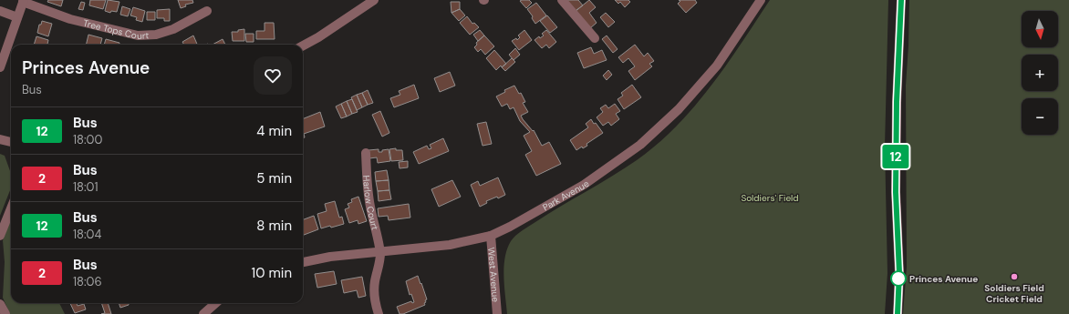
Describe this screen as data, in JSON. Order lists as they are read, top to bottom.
{
  "streets": {
    "street": [
      "Tree Tops Court",
      "Park Avenue",
      "Harlow Court",
      "West Avenue"
    ]
  },
  "crossings": [
    ["Park Avenue", "Harlow Court"],
    ["Park Avenue", "West Avenue"]
  ],
  "parks": ["Soldiers' Field"],
  "places": ["Soldiers Field Cricket Field", "Princes Avenue"],
  "lines": ["bus line 12"],
  "north": "bottom",
  "page": {
    "on_map": "12",
    "map_buttons": ["+", "−"],
    "heading": ["Princes Avenue", "Bus"],
    "list": [
      {
        "mark": "12",
        "name": "Bus",
        "note": "18:00",
        "value": "4 min"
      },
      {
        "mark": "2",
        "name": "Bus",
        "note": "18:01",
        "value": "5 min"
      },
      {
        "mark": "12",
        "name": "Bus",
        "note": "18:04",
        "value": "8 min"
      },
      {
        "mark": "2",
        "name": "Bus",
        "note": "18:06",
        "value": "10 min"
      }
    ]
  }
}
